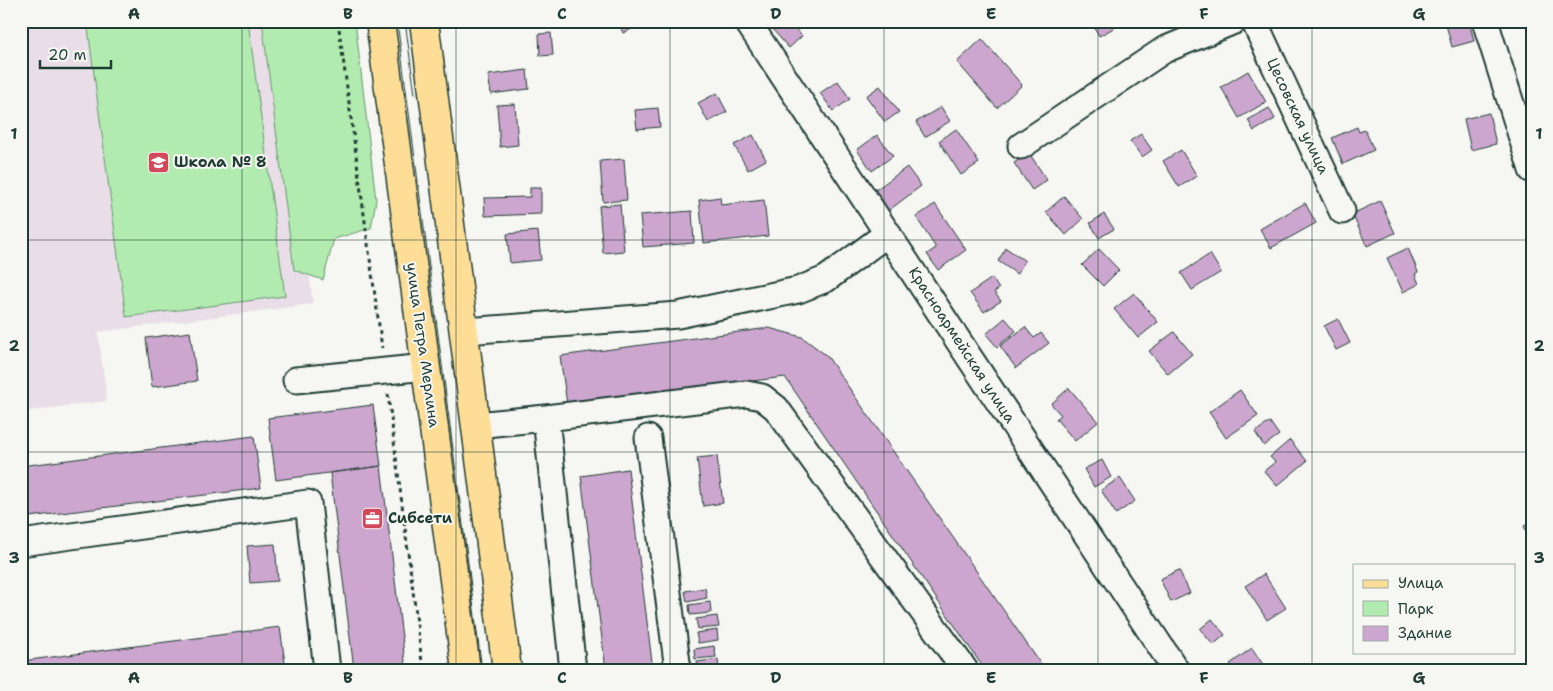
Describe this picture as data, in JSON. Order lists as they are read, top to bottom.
{
  "streets": {
    "main road": ["улица Петра Мерлина"],
    "street": ["Цесовская улица", "Красноармейская улица"]
  },
  "places": {
    "school or university": ["Школа № 8"],
    "office": ["Сибсети"]
  },
  "legend": ["Улица", "Парк", "Здание"],
  "scale_bar": "20 m",
  "grid": {
    "columns": [
      "A",
      "B",
      "C",
      "D",
      "E",
      "F",
      "G"
    ],
    "rows": ["1", "2", "3"]
  }
}
